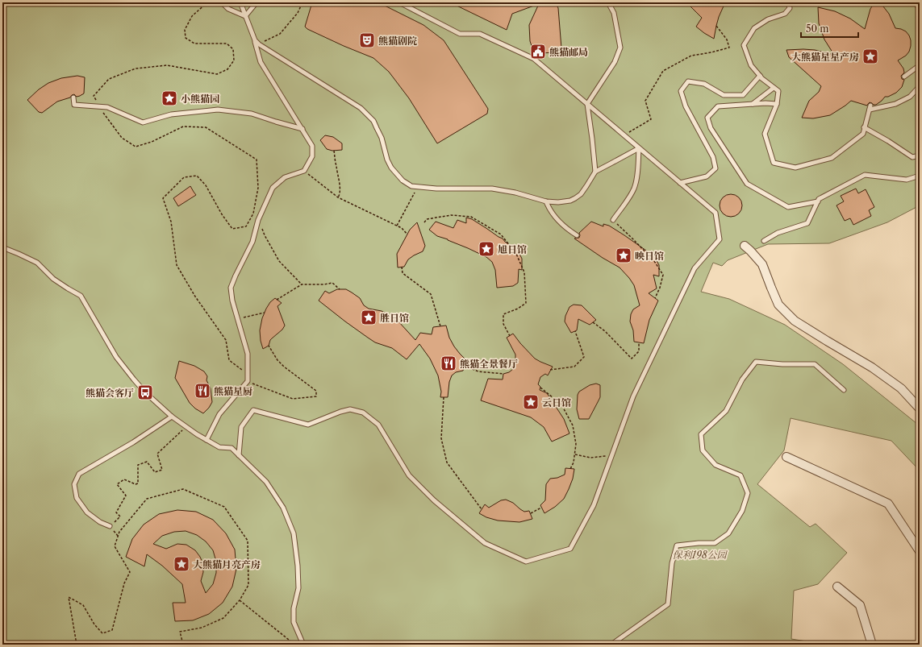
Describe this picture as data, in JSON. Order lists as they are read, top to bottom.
{
  "parks": ["保利198公园"],
  "places": {
    "theatre": ["熊猫剧院"],
    "public building": ["熊猫邮局"],
    "place": [
      "大熊猫星星产房",
      "小熊猫园",
      "旭日馆",
      "映日馆",
      "胜日馆",
      "云日馆",
      "大熊猫月亮产房"
    ],
    "restaurant": ["熊猫全景餐厅", "熊猫星厨"],
    "bus stop": ["熊猫会客厅"]
  },
  "scale_bar": "50 m"
}
